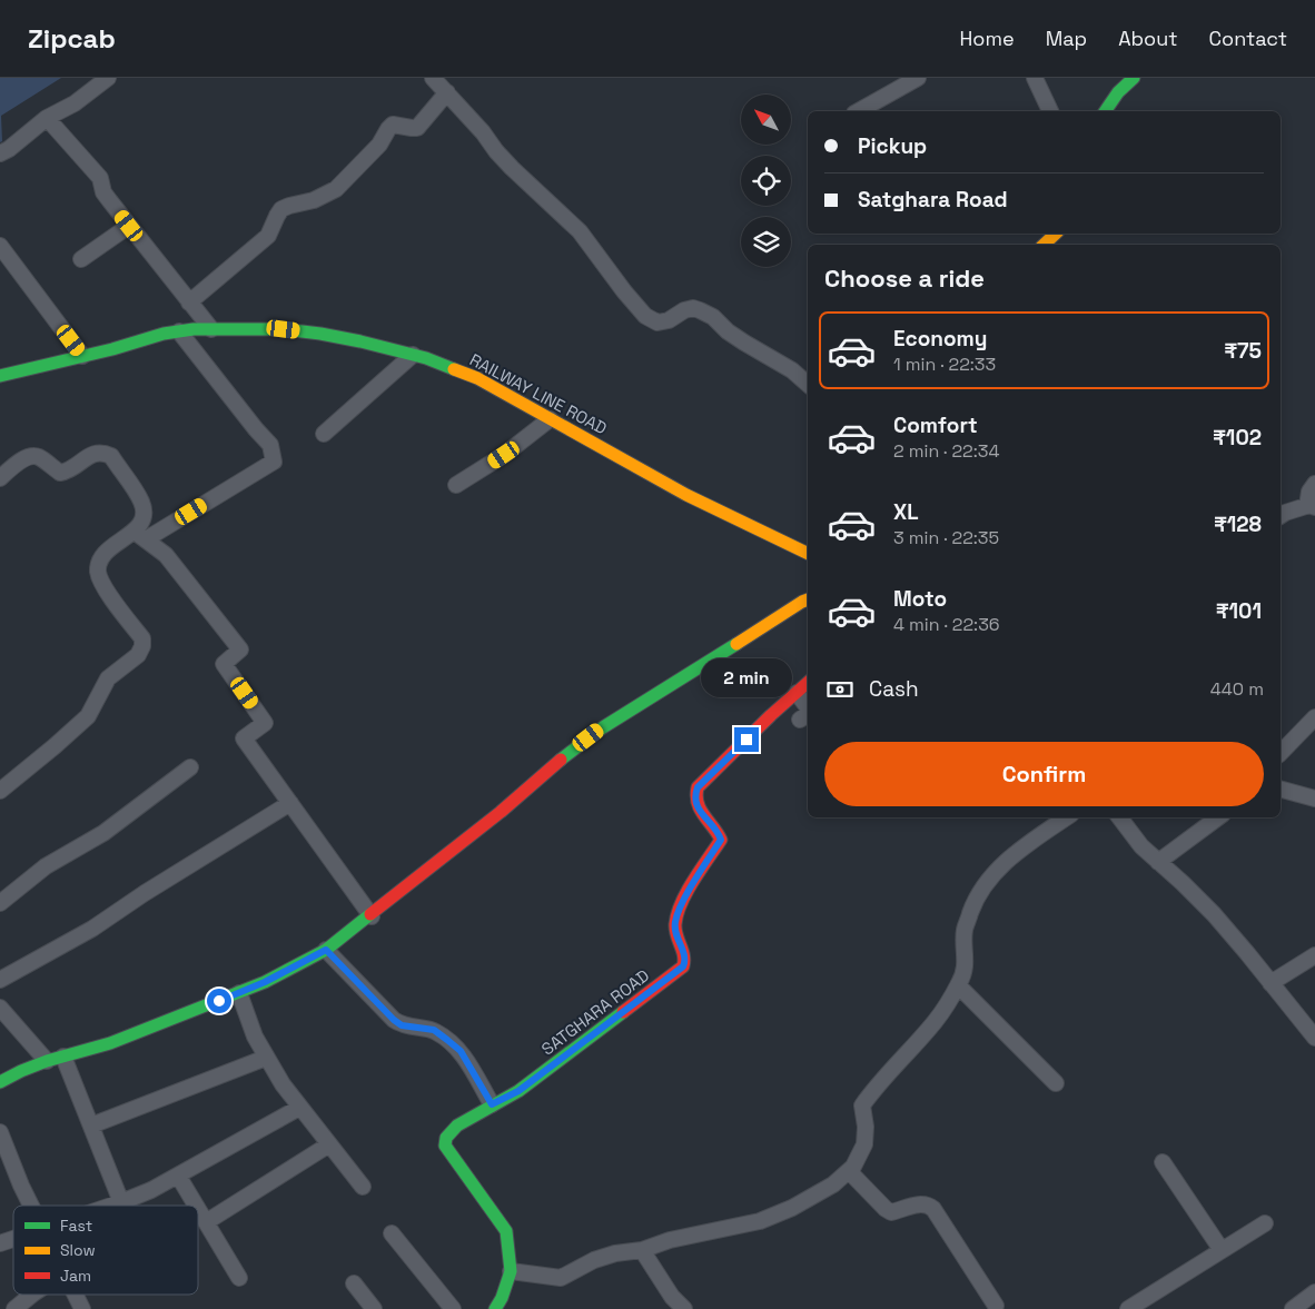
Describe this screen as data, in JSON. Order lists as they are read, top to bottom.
{
  "streets": {
    "street": ["RAILWAY LINE ROAD", "SATGHARA ROAD"]
  },
  "legend": ["Fast", "Slow", "Jam"],
  "north": "top left",
  "page": {
    "header": "Zipcab",
    "nav": [
      "Home",
      "Map",
      "About",
      "Contact"
    ],
    "banner": ["Pickup", "Satghara Road"],
    "heading": "Choose a ride",
    "list": [
      {
        "name": "Economy",
        "note": "1 min · 22:33",
        "value": "₹75"
      },
      {
        "name": "Comfort",
        "note": "2 min · 22:34",
        "value": "₹102"
      },
      {
        "name": "XL",
        "note": "3 min · 22:35",
        "value": "₹128"
      },
      {
        "name": "Moto",
        "note": "4 min · 22:36",
        "value": "₹101"
      }
    ],
    "bubble": "2 min",
    "pay": ["Cash", "440 m"],
    "buttons": "Confirm"
  }
}
